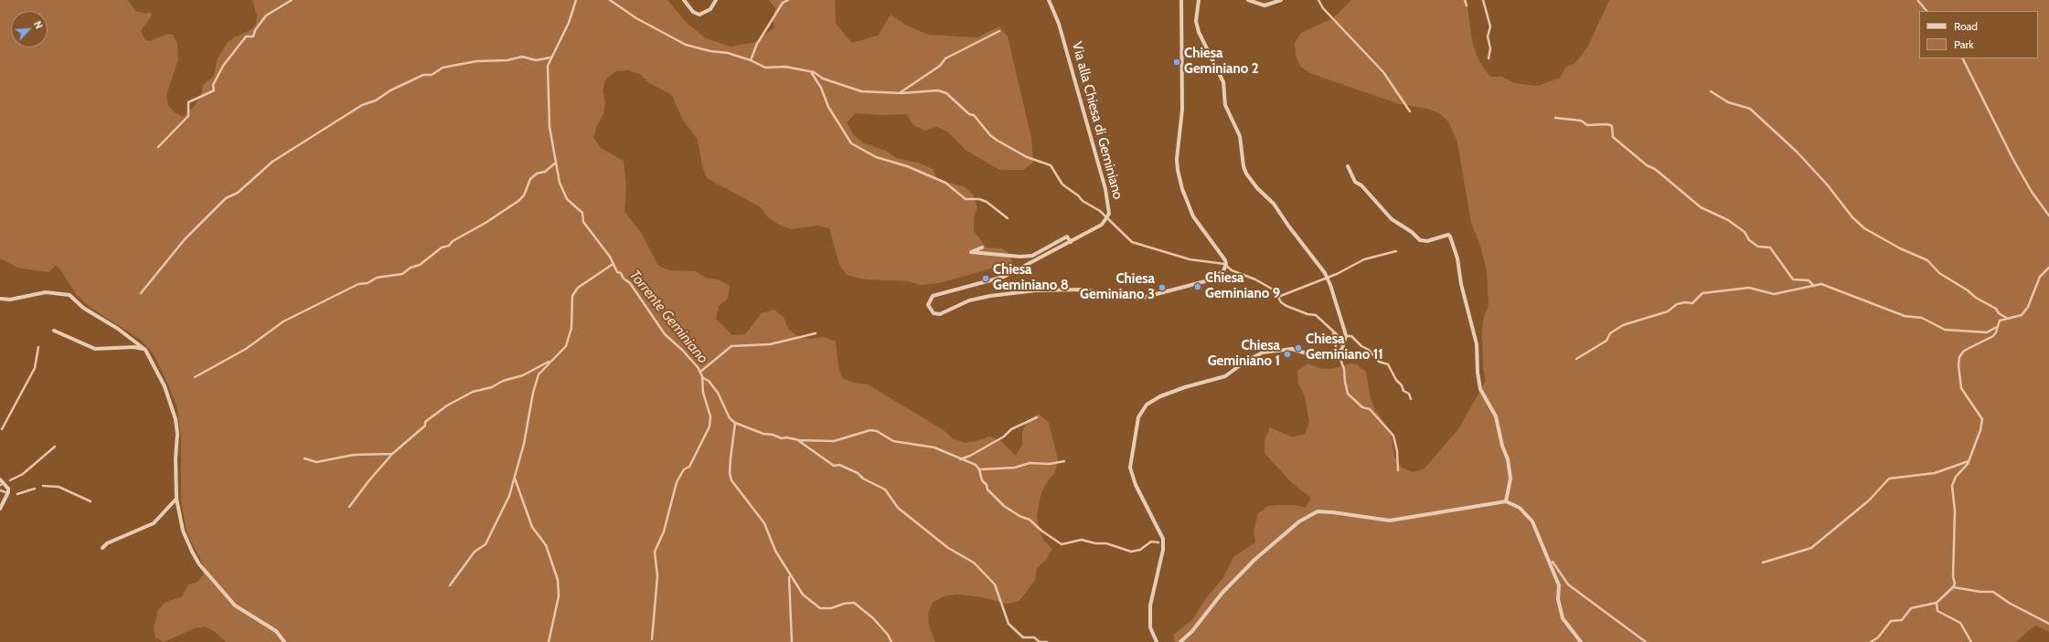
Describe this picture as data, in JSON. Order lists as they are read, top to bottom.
{
  "streets": {
    "street": ["Via alla Chiesa di Geminiano"]
  },
  "water": ["Torrente Geminiano"],
  "places": [
    "Chiesa Geminiano 2",
    "Chiesa Geminiano 8",
    "Chiesa Geminiano 9",
    "Chiesa Geminiano 3",
    "Chiesa Geminiano 11",
    "Chiesa Geminiano 1"
  ],
  "legend": ["Road", "Park"],
  "north": "top right"
}
